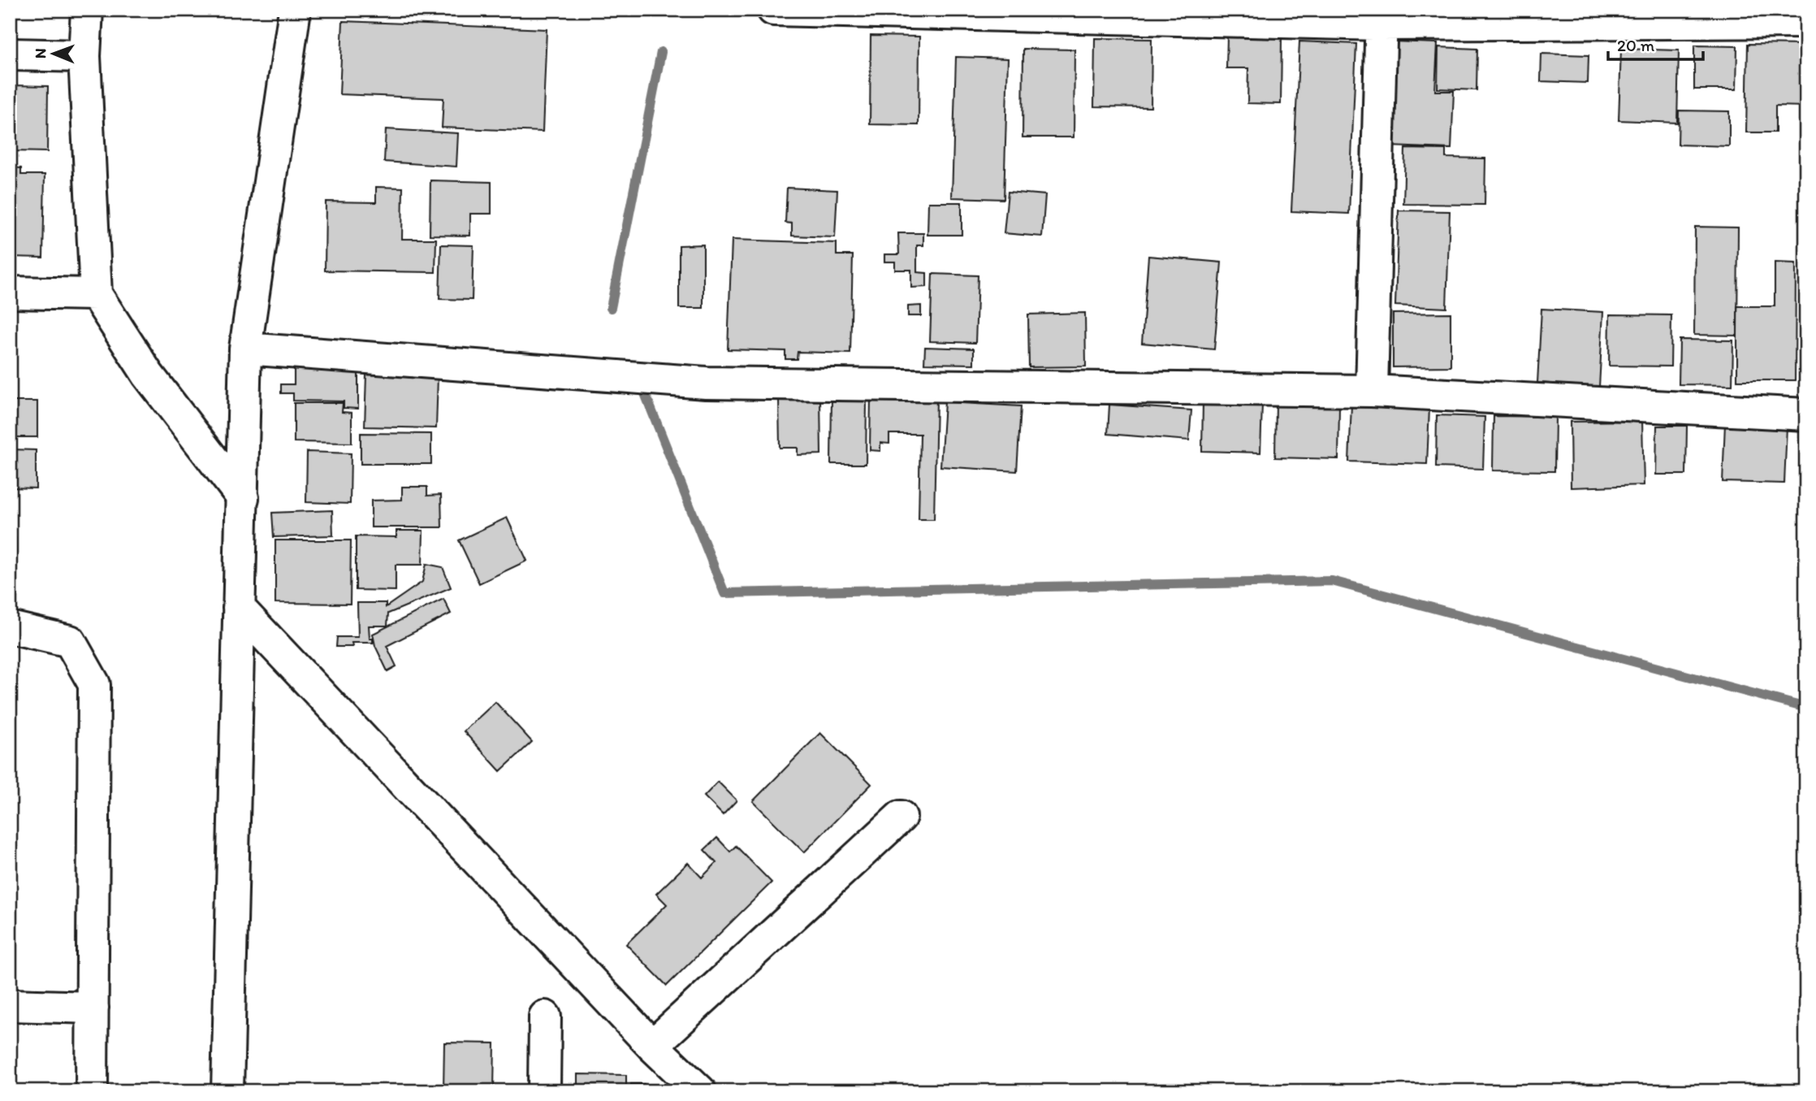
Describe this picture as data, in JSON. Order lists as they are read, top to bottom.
{
  "scale_bar": "20 m",
  "north": "left"
}
